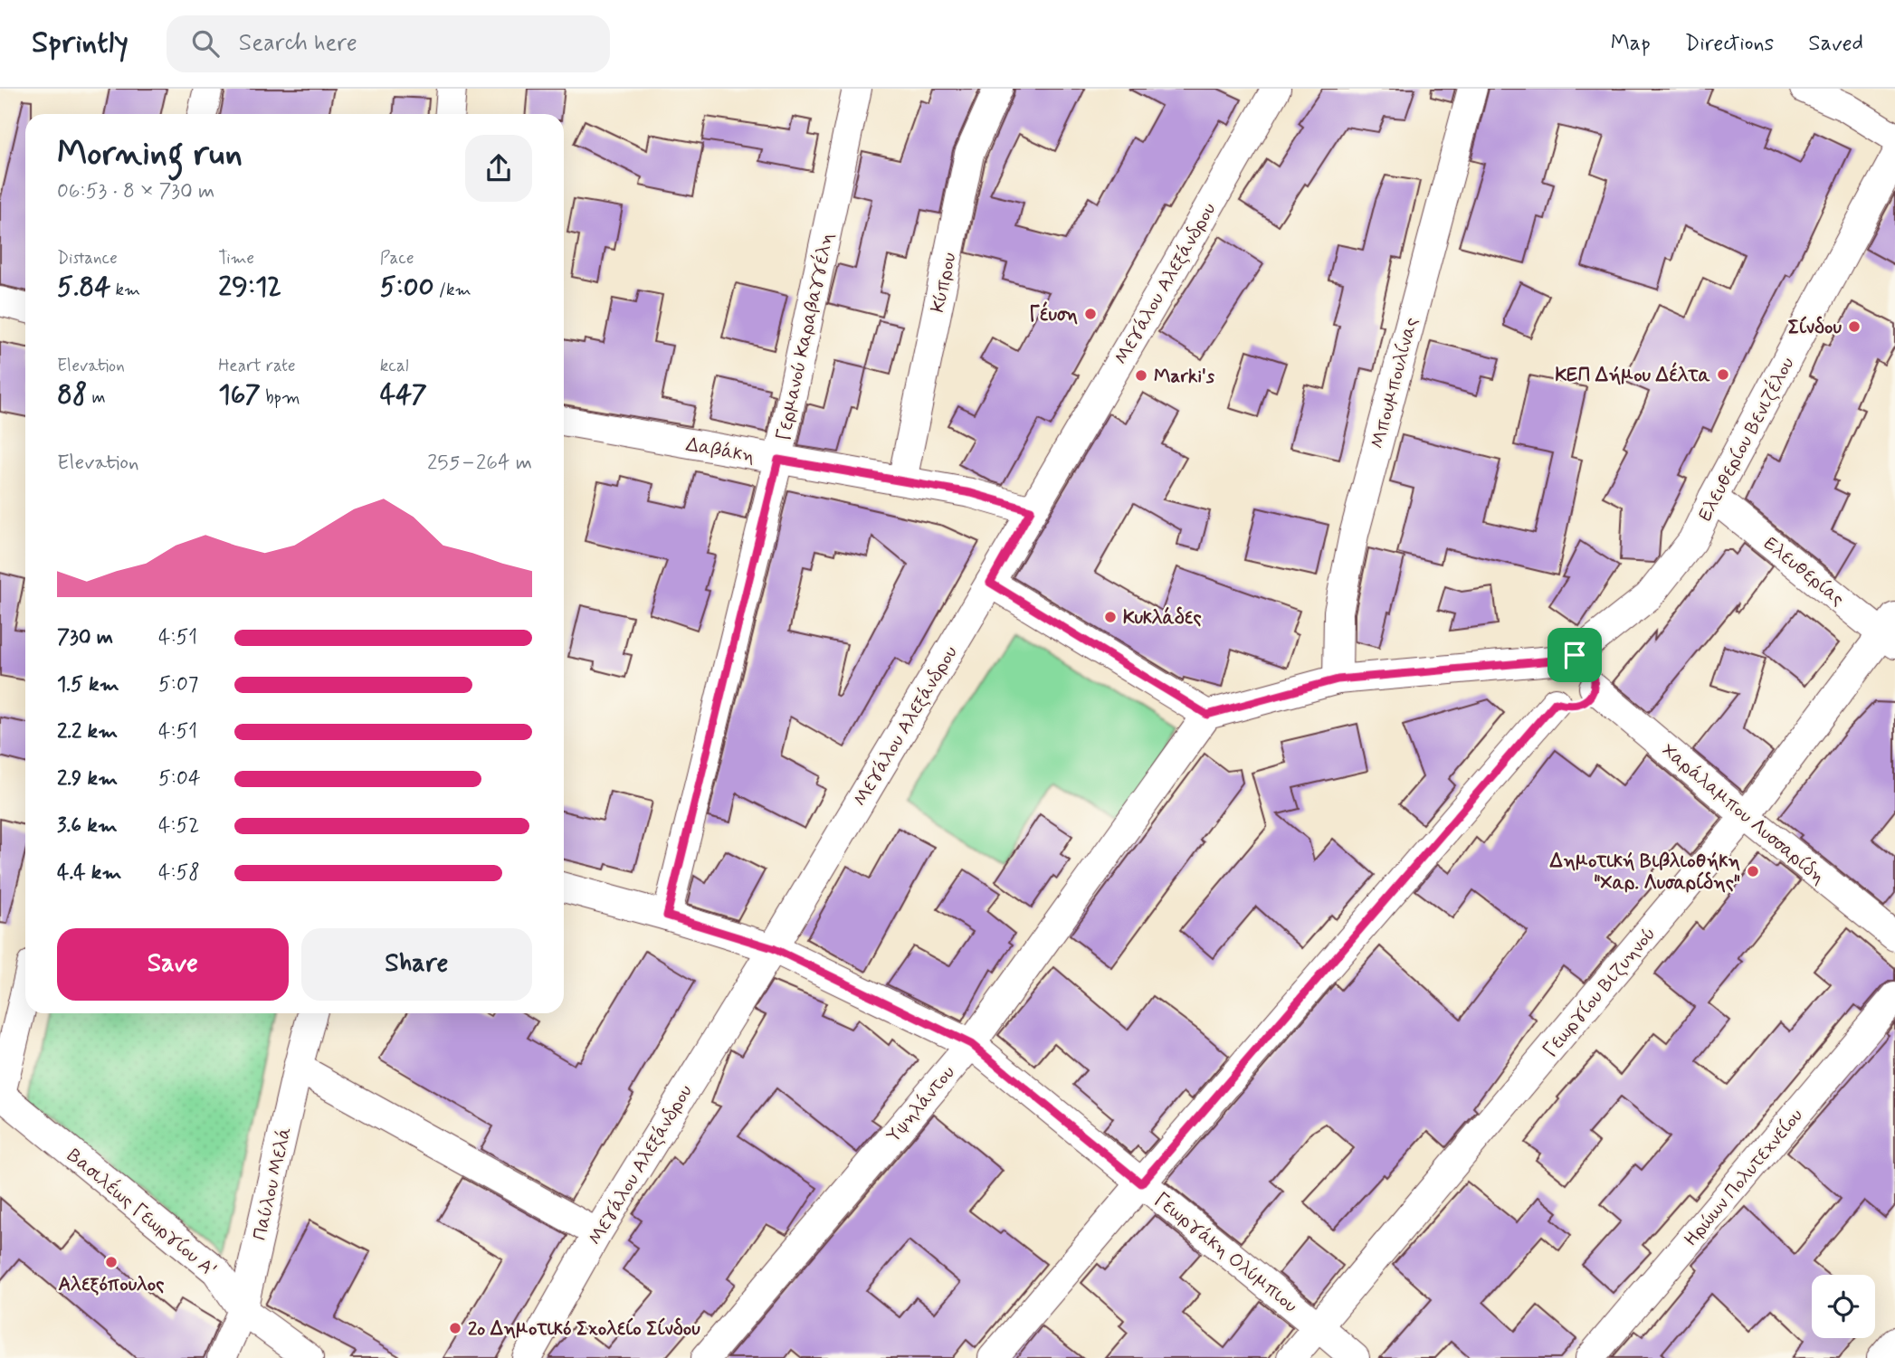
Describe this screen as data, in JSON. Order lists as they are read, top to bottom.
{
  "streets": {
    "street": [
      "Κύπρου",
      "Μεγάλου Αλεξάνδρου",
      "Γερμανού Καραβαγγέλη",
      "Μπουμπουλίνας",
      "Ελευθερίου Βενιζέλου",
      "Δαβάκη",
      "Ελευθερίας",
      "Χαράλαμπου Λυσσαρίδη",
      "Γεωργίου Βιζυηνού",
      "Υψηλάντου",
      "Ηρώων Πολυτεχνείου",
      "Παύλου Μελά",
      "Βασιλέως Γεωργίου Α'",
      "Γεωργάκη Ολύμπιου"
    ]
  },
  "crossings": [
    ["Κύπρου", "Δαβάκη"],
    ["Μεγάλου Αλεξάνδρου", "Δαβάκη"],
    ["Μεγάλου Αλεξάνδρου", "Γεωργάκη Ολύμπιου"],
    ["Γερμανού Καραβαγγέλη", "Δαβάκη"],
    ["Γερμανού Καραβαγγέλη", "Γεωργάκη Ολύμπιου"],
    ["Ελευθερίου Βενιζέλου", "Ελευθερίας"],
    ["Ελευθερίου Βενιζέλου", "Χαράλαμπου Λυσσαρίδη"],
    ["Ελευθερίας", "Γεωργίου Βιζυηνού"],
    ["Χαράλαμπου Λυσσαρίδη", "Γεωργίου Βιζυηνού"],
    ["Γεωργίου Βιζυηνού", "Γεωργάκη Ολύμπιου"],
    ["Υψηλάντου", "Γεωργάκη Ολύμπιου"],
    ["Παύλου Μελά", "Βασιλέως Γεωργίου Α'"]
  ],
  "places": [
    "Γέυση",
    "Σίνδου",
    "ΚΕΠ Δήμου Δέλτα",
    "Marki's",
    "Κυκλάδες",
    "Δημοτική Βιβλιοθήκη \"Χαρ. Λυσαρίδης\"",
    "Αλεξόπουλος",
    "2o Δημοτικό Σχολείο Σίνδου"
  ],
  "page": {
    "header": "Sprintly",
    "search": "Search here",
    "nav": ["Map", "Directions", "Saved"],
    "heading": ["Morning run", "06:53 · 8 × 730 m"],
    "stats": [
      ["Distance", "5.84 km"],
      ["Time", "29:12"],
      ["Pace", "5:00 /km"],
      ["Elevation", "88 m"],
      ["Heart rate", "167 bpm"],
      ["kcal", "447"]
    ],
    "chart": ["Elevation", "255–264 m"],
    "list": [
      {
        "name": "730 m",
        "note": "4:51"
      },
      {
        "name": "1.5 km",
        "note": "5:07"
      },
      {
        "name": "2.2 km",
        "note": "4:51"
      },
      {
        "name": "2.9 km",
        "note": "5:04"
      },
      {
        "name": "3.6 km",
        "note": "4:52"
      },
      {
        "name": "4.4 km",
        "note": "4:58"
      }
    ],
    "buttons": ["Save", "Share"]
  }
}
